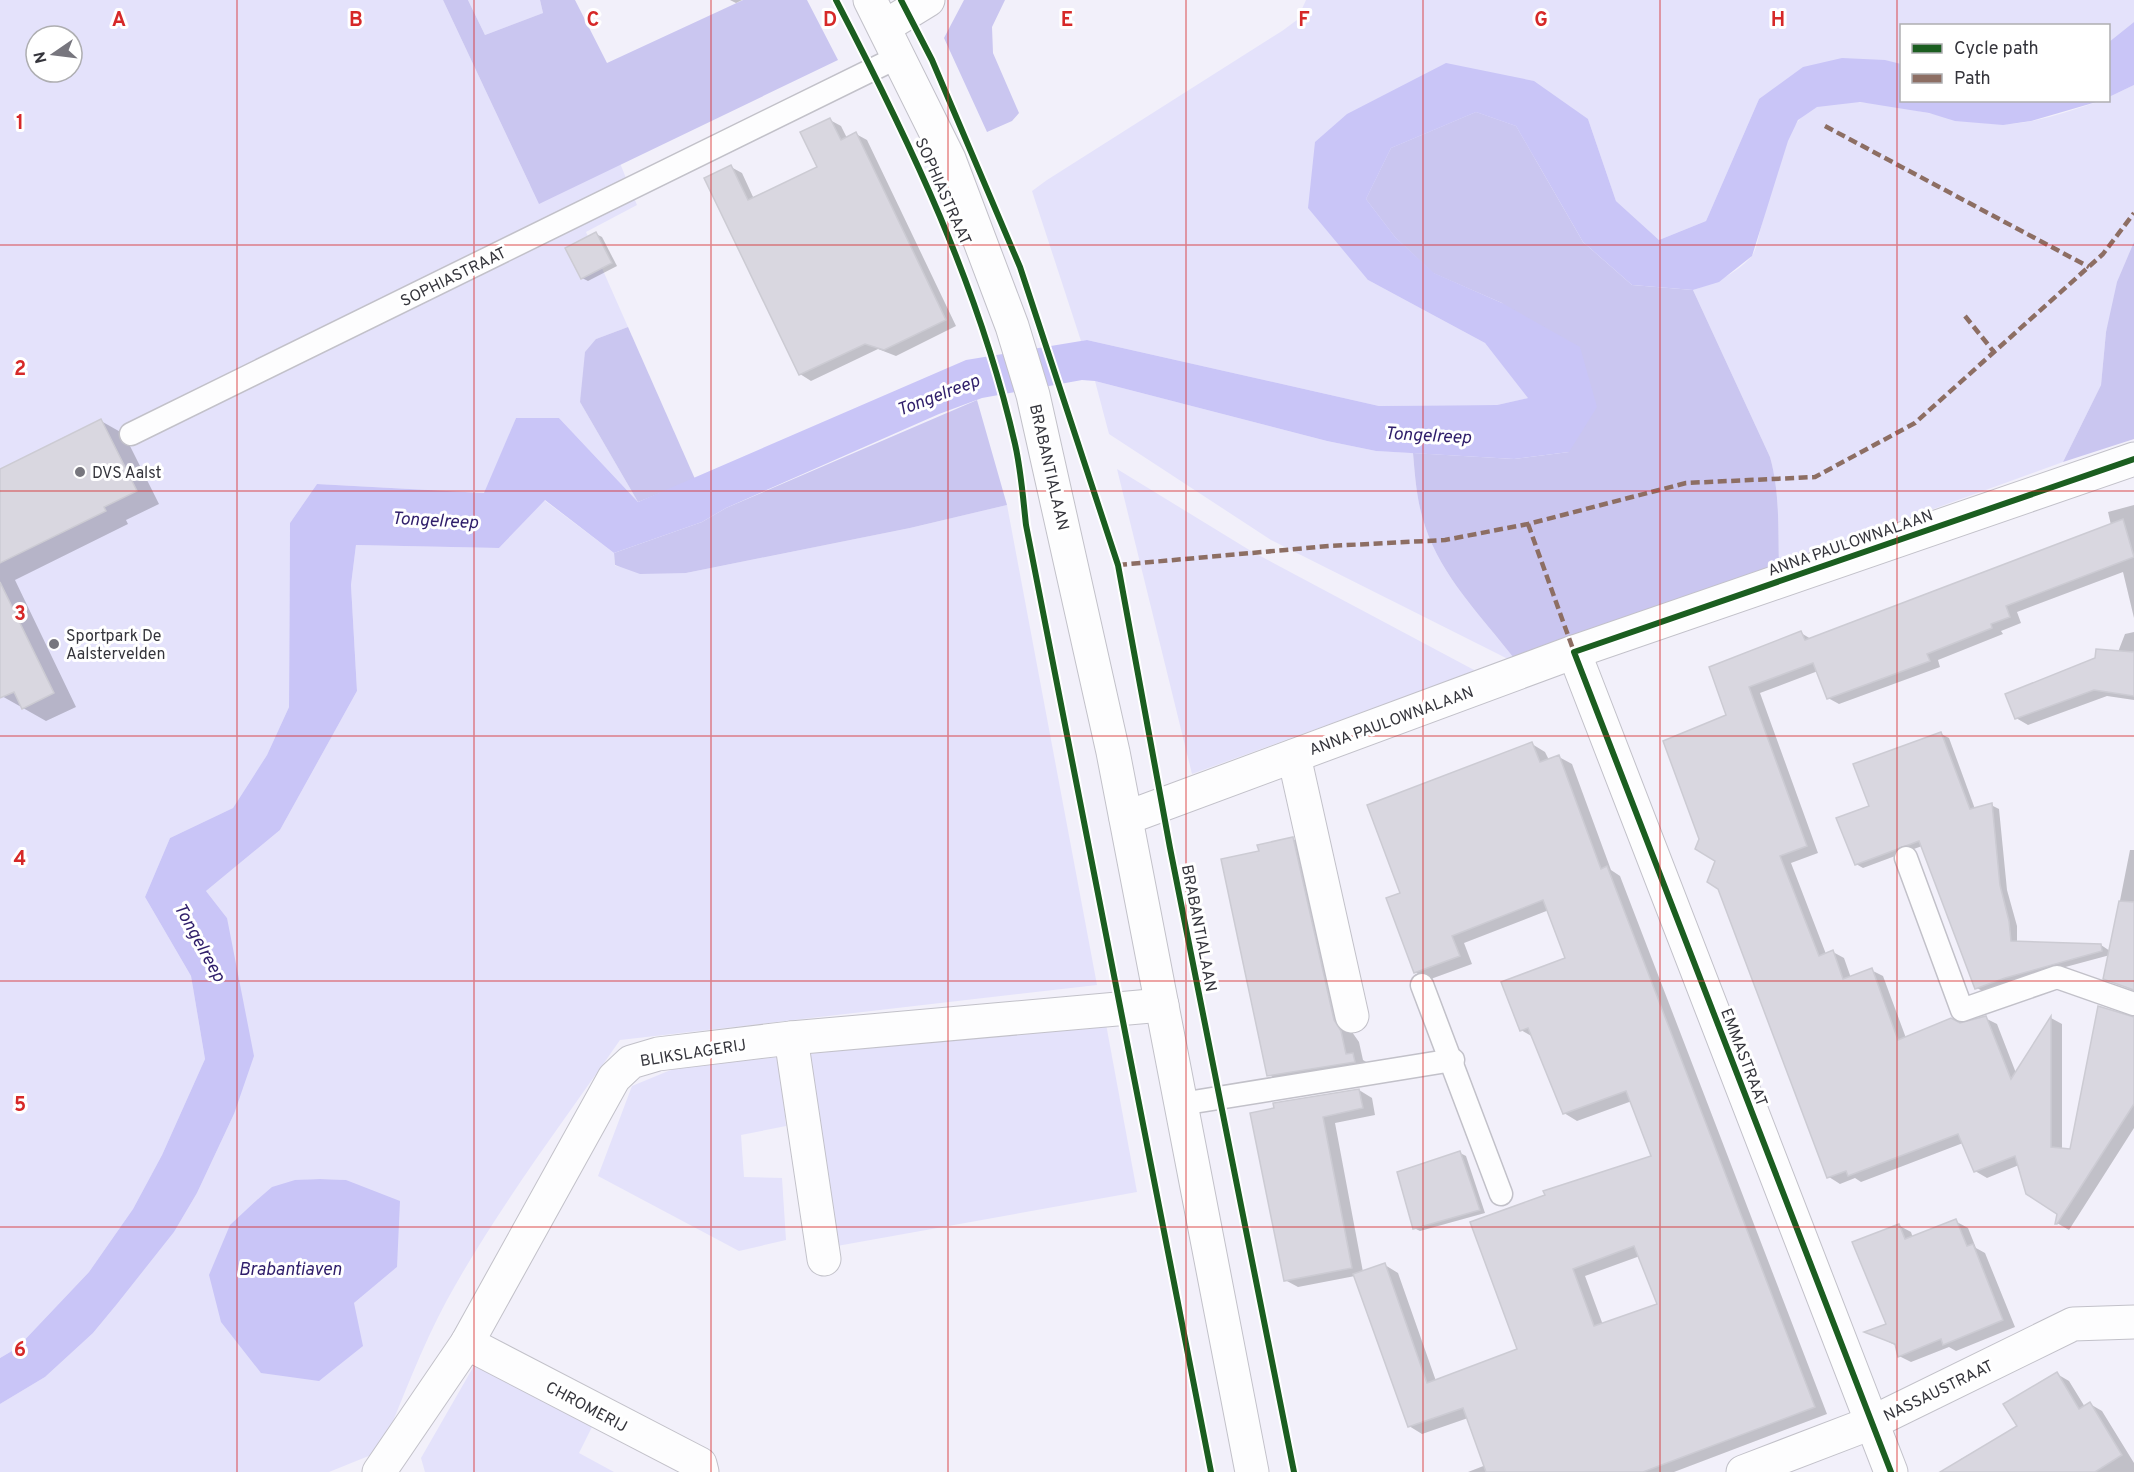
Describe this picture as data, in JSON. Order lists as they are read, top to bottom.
{
  "streets": {
    "street": [
      "SOPHIASTRAAT",
      "BRABANTIALAAN",
      "ANNA PAULOWNALAAN",
      "BLIKSLAGERIJ",
      "EMMASTRAAT",
      "NASSAUSTRAAT",
      "CHROMERIJ"
    ]
  },
  "crossings": [
    ["SOPHIASTRAAT", "BRABANTIALAAN"],
    ["BRABANTIALAAN", "ANNA PAULOWNALAAN"],
    ["BRABANTIALAAN", "BLIKSLAGERIJ"],
    ["ANNA PAULOWNALAAN", "EMMASTRAAT"],
    ["BLIKSLAGERIJ", "CHROMERIJ"],
    ["EMMASTRAAT", "NASSAUSTRAAT"]
  ],
  "water": ["Tongelreep", "Brabantiaven"],
  "places": ["DVS Aalst", "Sportpark De Aalstervelden"],
  "legend": ["Cycle path", "Path"],
  "north": "left",
  "grid": {
    "columns": [
      "A",
      "B",
      "C",
      "D",
      "E",
      "F",
      "G",
      "H"
    ],
    "rows": [
      "1",
      "2",
      "3",
      "4",
      "5",
      "6"
    ]
  }
}
